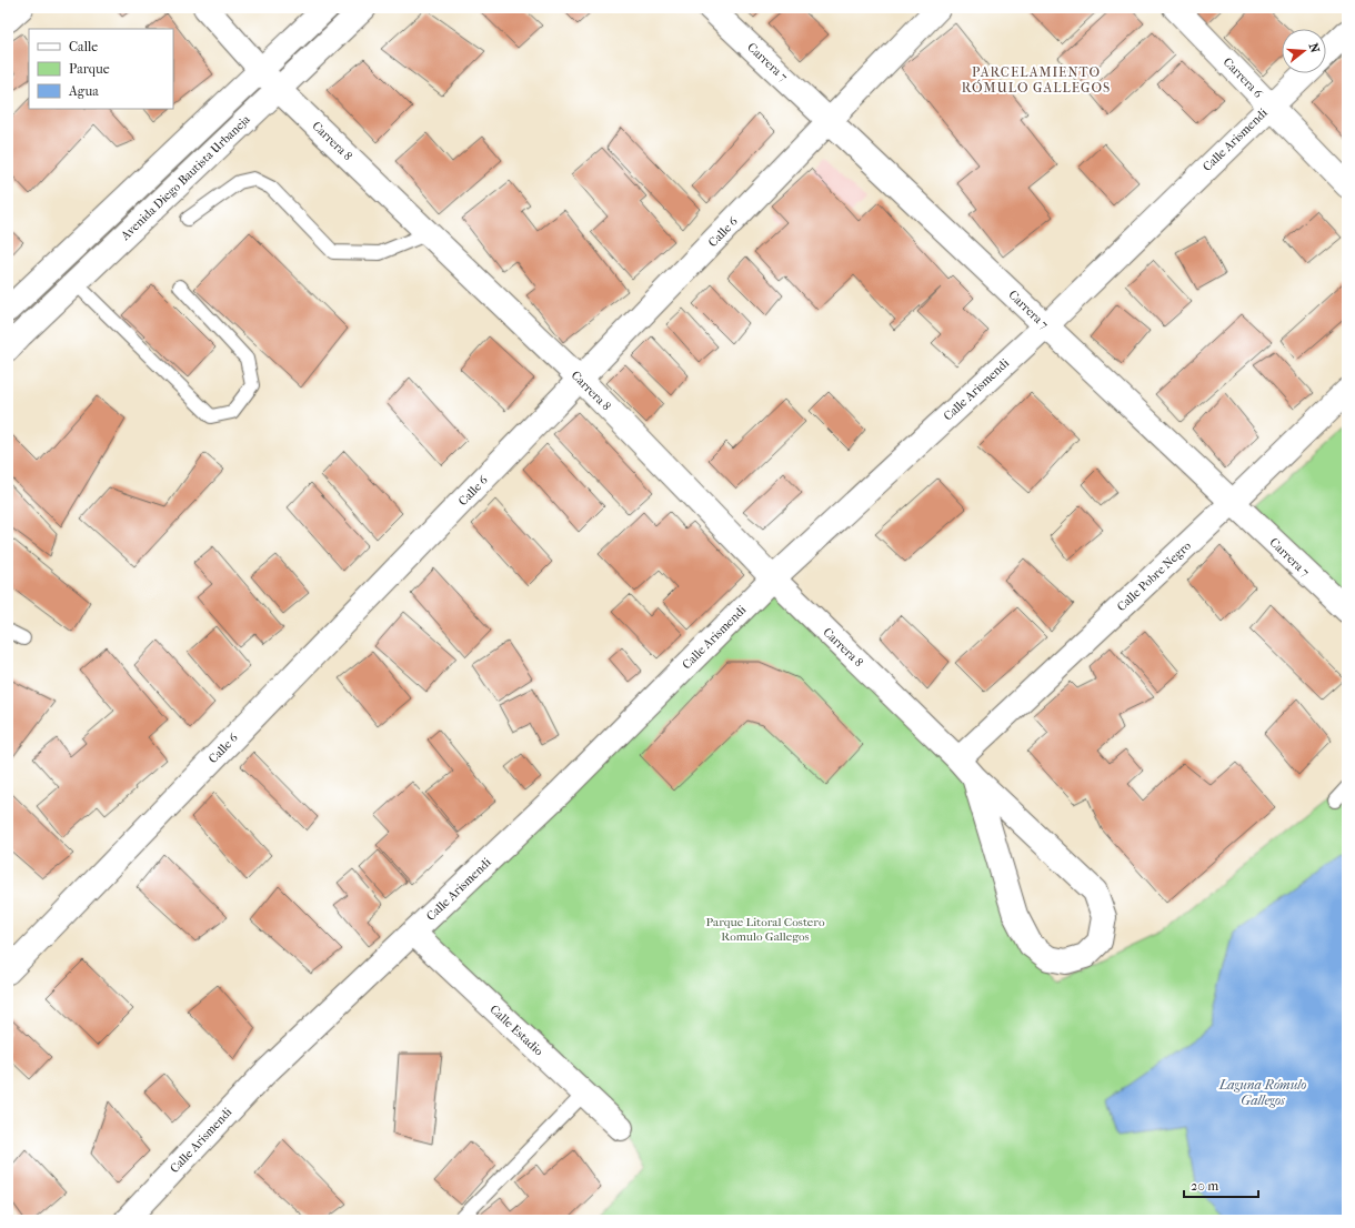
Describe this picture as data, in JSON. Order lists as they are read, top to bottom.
{
  "streets": {
    "street": [
      "Carrera 7",
      "Carrera 6",
      "Calle Arismendi",
      "Carrera 8",
      "Avenida Diego Bautista Urbaneja",
      "Calle 6",
      "Calle Pobre Negro",
      "Calle Estadio"
    ]
  },
  "crossings": [
    ["Carrera 7", "Calle Arismendi"],
    ["Carrera 7", "Calle 6"],
    ["Carrera 7", "Calle Pobre Negro"],
    ["Carrera 6", "Calle Arismendi"],
    ["Calle Arismendi", "Carrera 8"],
    ["Calle Arismendi", "Calle Estadio"],
    ["Carrera 8", "Avenida Diego Bautista Urbaneja"],
    ["Carrera 8", "Calle 6"],
    ["Carrera 8", "Calle Pobre Negro"]
  ],
  "districts": ["PARCELAMIENTO RÓMULO GALLEGOS"],
  "water": ["Laguna Rómulo Gallegos"],
  "parks": ["Parque Litoral Costero Romulo Gallegos"],
  "legend": ["Calle", "Parque", "Agua"],
  "scale_bar": "20 m",
  "north": "right"
}
